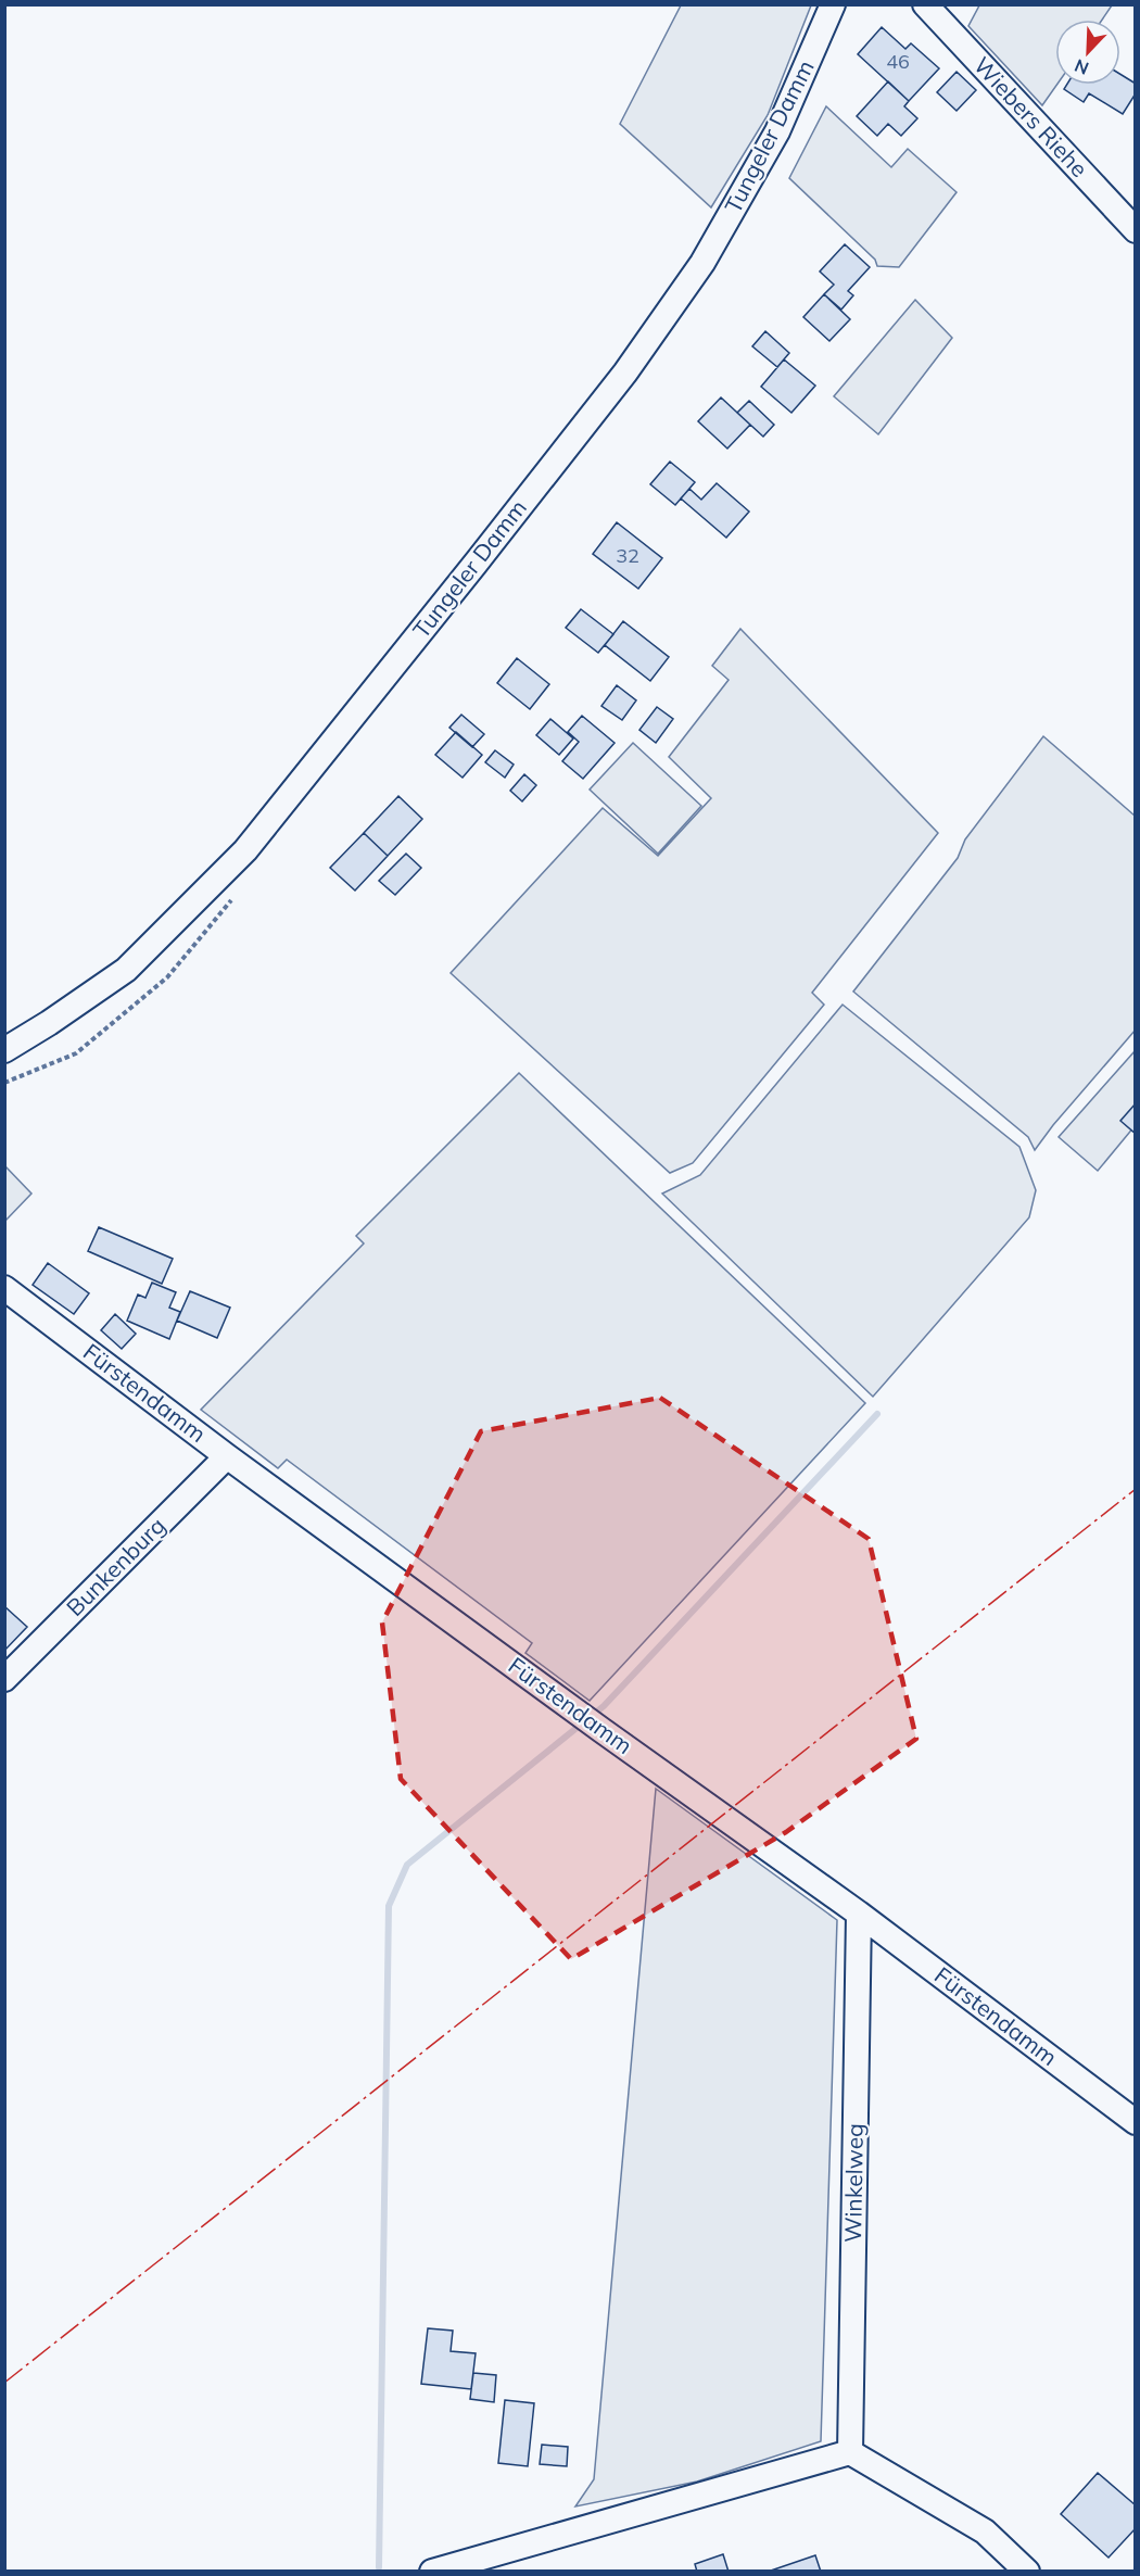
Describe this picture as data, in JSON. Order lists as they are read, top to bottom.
{
  "streets": {
    "street": [
      "Wiebers Riehe",
      "Tungeler Damm",
      "Fürstendamm",
      "Bunkenburg",
      "Winkelweg"
    ]
  },
  "crossings": [
    ["Fürstendamm", "Bunkenburg"],
    ["Fürstendamm", "Winkelweg"]
  ],
  "house_numbers": ["46", "32"],
  "north": "bottom left"
}
